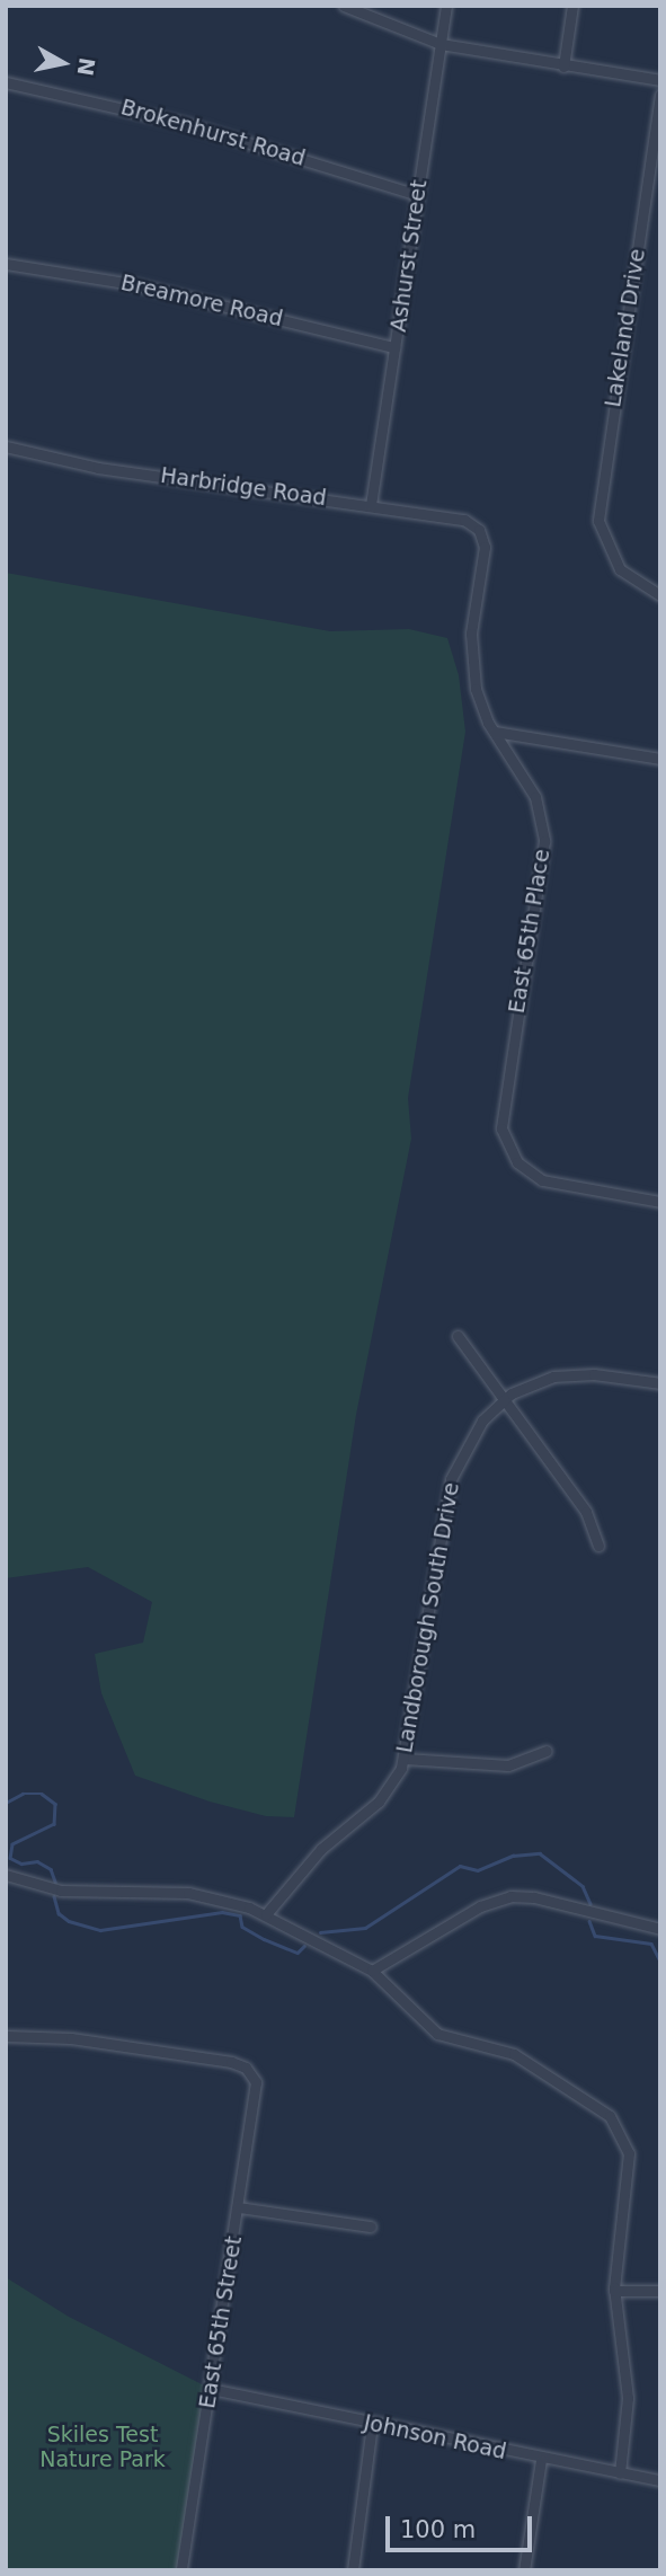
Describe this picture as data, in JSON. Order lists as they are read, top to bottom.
{
  "streets": {
    "street": [
      "Brokenhurst Road",
      "Ashurst Street",
      "Breamore Road",
      "Lakeland Drive",
      "Harbridge Road",
      "East 65th Place",
      "Landborough South Drive",
      "East 65th Street",
      "Johnson Road"
    ]
  },
  "crossings": [
    ["Brokenhurst Road", "Ashurst Street"],
    ["Ashurst Street", "Breamore Road"],
    ["Ashurst Street", "Harbridge Road"],
    ["Harbridge Road", "East 65th Place"],
    ["East 65th Street", "Johnson Road"]
  ],
  "parks": ["Skiles Test Nature Park"],
  "scale_bar": "100 m",
  "north": "right"
}
